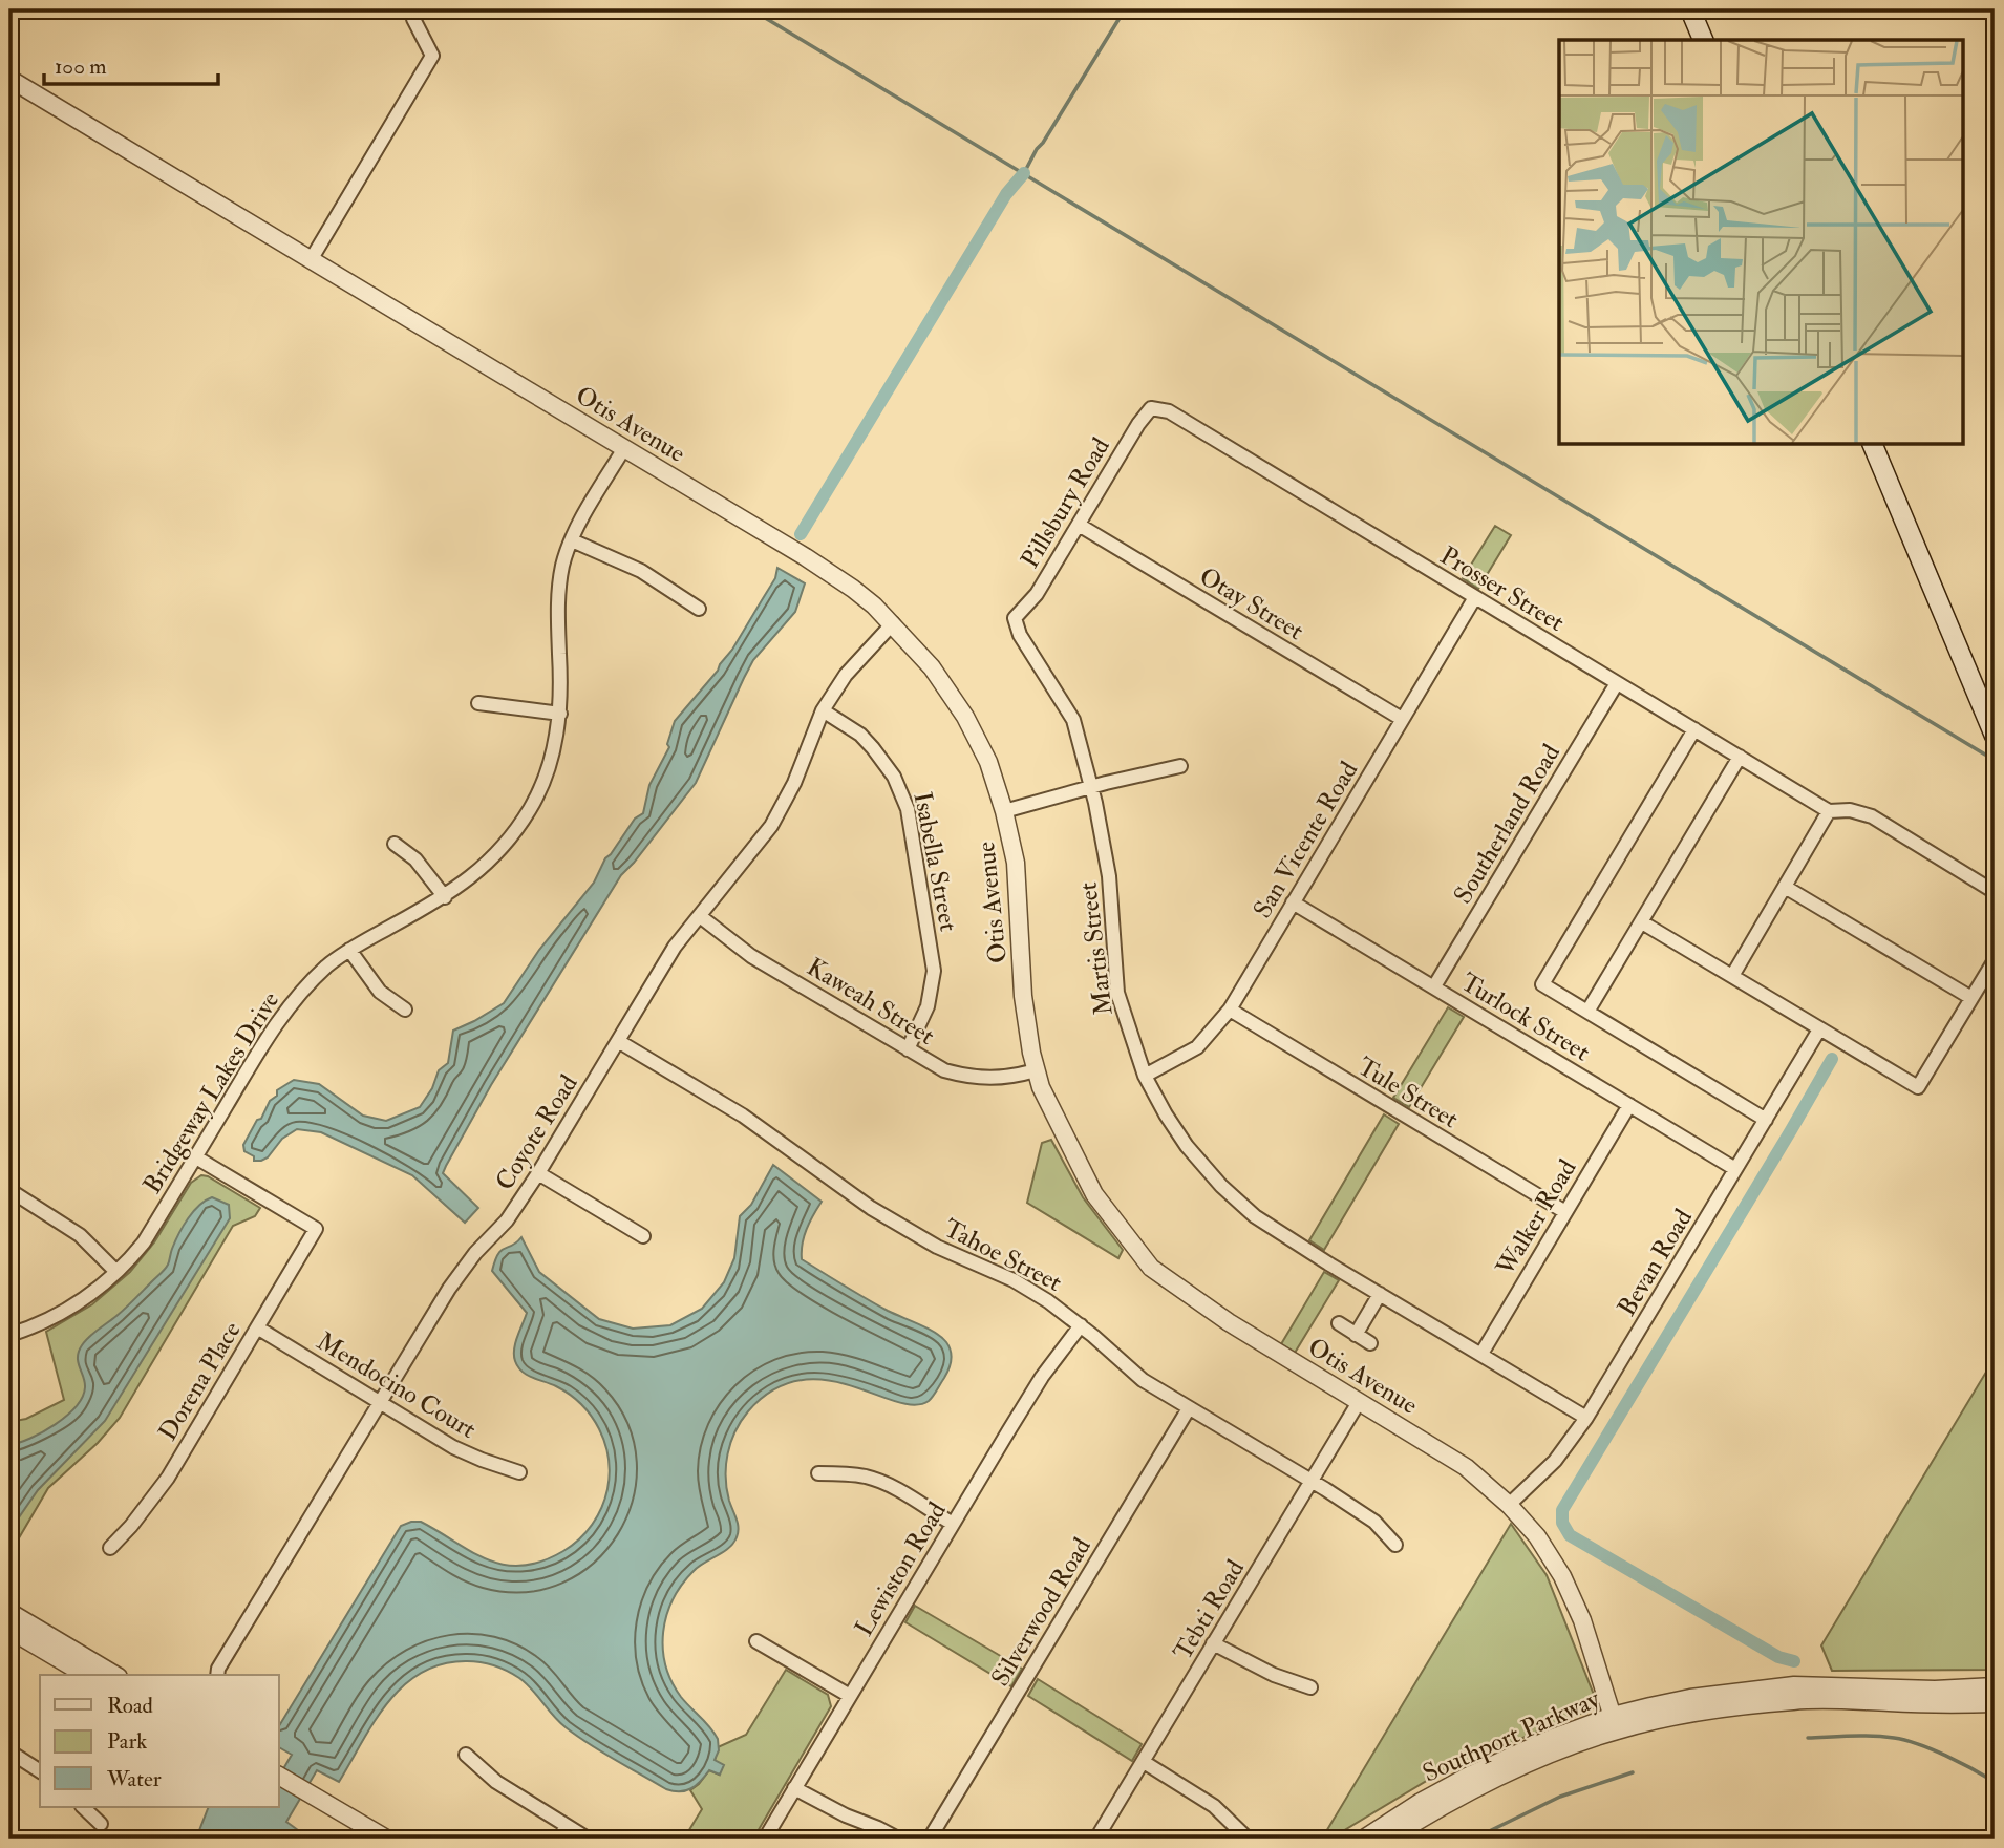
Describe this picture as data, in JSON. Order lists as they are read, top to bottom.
{
  "streets": {
    "street": [
      "Otis Avenue",
      "Pillsbury Road",
      "Prosser Street",
      "Otay Street",
      "Southerland Road",
      "San Vicente Road",
      "Isabella Street",
      "Martis Street",
      "Kaweah Street",
      "Turlock Street",
      "Bridgeway Lakes Drive",
      "Tule Street",
      "Coyote Road",
      "Walker Road",
      "Tahoe Street",
      "Bevan Road",
      "Dorena Place",
      "Mendocino Court",
      "Lewiston Road",
      "Tebti Road",
      "Silverwood Road",
      "Southport Parkway"
    ]
  },
  "crossings": [
    ["Otis Avenue", "Kaweah Street"],
    ["Otis Avenue", "Bridgeway Lakes Drive"],
    ["Otis Avenue", "Coyote Road"],
    ["Otis Avenue", "Bevan Road"],
    ["Otis Avenue", "Tebti Road"],
    ["Otis Avenue", "Southport Parkway"],
    ["Pillsbury Road", "Prosser Street"],
    ["Pillsbury Road", "Otay Street"],
    ["Pillsbury Road", "Martis Street"],
    ["Prosser Street", "Southerland Road"],
    ["Prosser Street", "San Vicente Road"],
    ["Otay Street", "San Vicente Road"],
    ["Southerland Road", "Turlock Street"],
    ["San Vicente Road", "Martis Street"],
    ["San Vicente Road", "Turlock Street"],
    ["San Vicente Road", "Tule Street"],
    ["Isabella Street", "Kaweah Street"],
    ["Isabella Street", "Coyote Road"],
    ["Martis Street", "Walker Road"],
    ["Martis Street", "Bevan Road"],
    ["Kaweah Street", "Coyote Road"],
    ["Turlock Street", "Walker Road"],
    ["Turlock Street", "Bevan Road"],
    ["Bridgeway Lakes Drive", "Dorena Place"],
    ["Tule Street", "Walker Road"],
    ["Coyote Road", "Tahoe Street"],
    ["Coyote Road", "Mendocino Court"],
    ["Tahoe Street", "Lewiston Road"],
    ["Tahoe Street", "Tebti Road"],
    ["Tahoe Street", "Silverwood Road"],
    ["Dorena Place", "Mendocino Court"]
  ],
  "legend": ["Road", "Park", "Water"],
  "scale_bar": "100 m"
}
